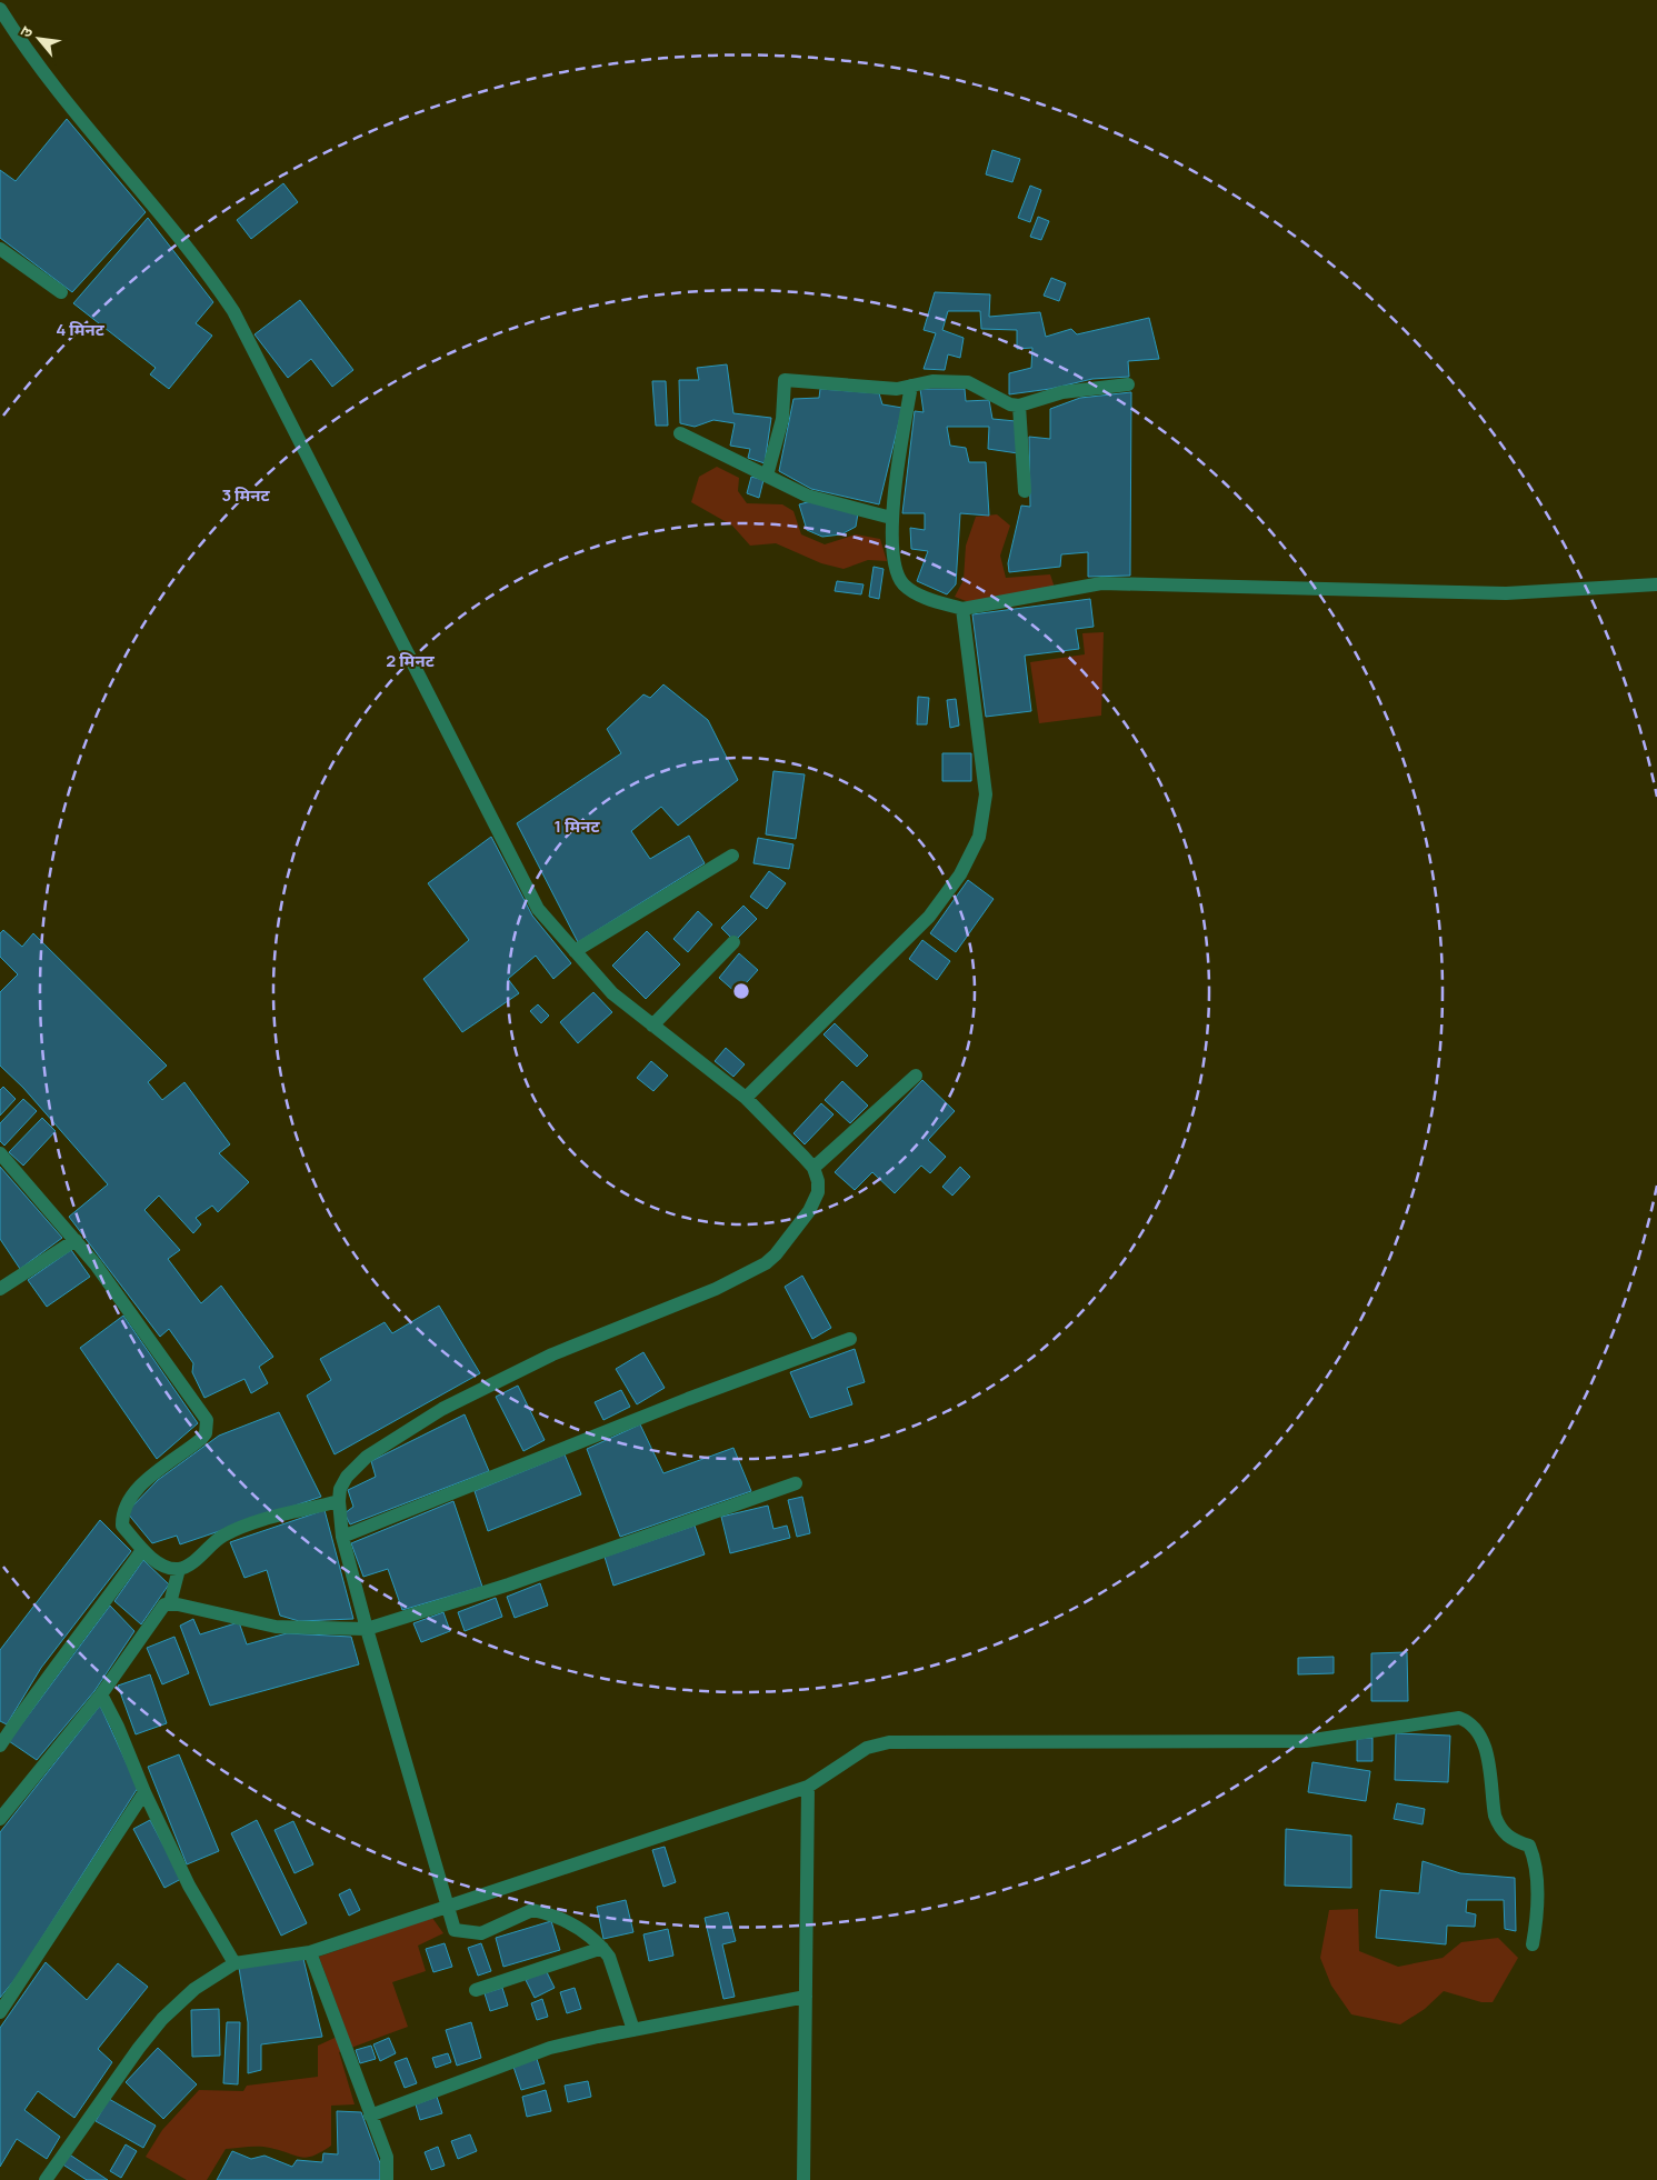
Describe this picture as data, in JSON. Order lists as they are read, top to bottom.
{
  "north": "top left",
  "rings": [
    "4 मिनट",
    "3 मिनट",
    "2 मिनट",
    "1 मिनट"
  ]
}
